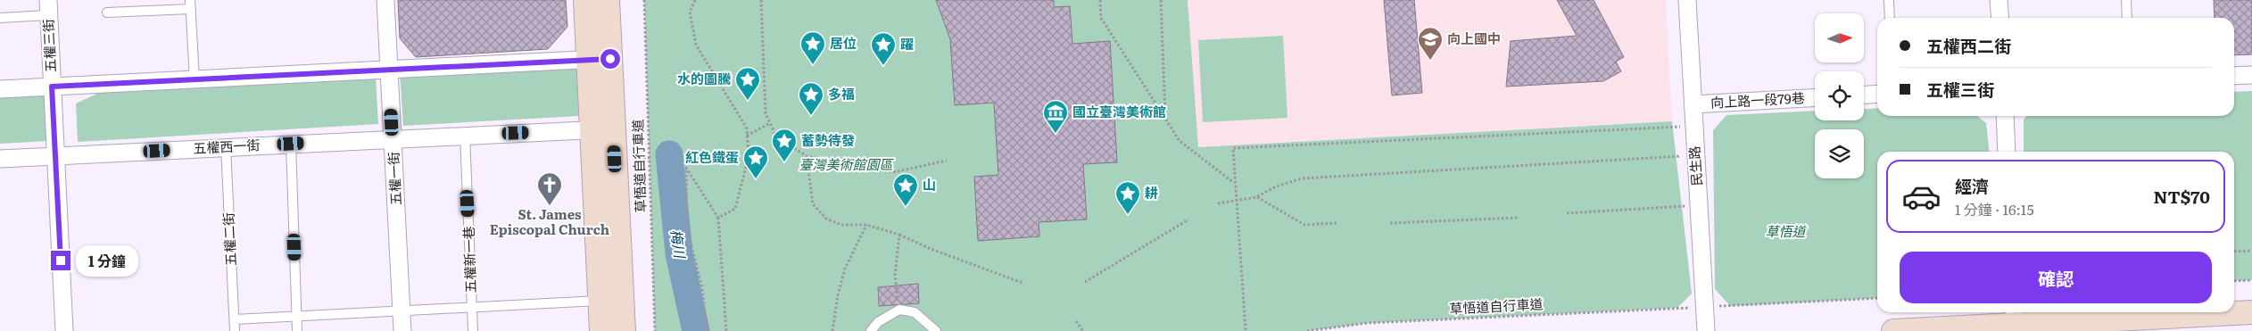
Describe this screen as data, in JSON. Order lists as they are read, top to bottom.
{
  "streets": {
    "street": [
      "五權三街",
      "向上路一段79巷",
      "五權西一街",
      "民生路",
      "五權一街"
    ],
    "lane": ["五權二街", "五權新一巷"],
    "path": ["草悟道自行車道"]
  },
  "crossings": [
    ["五權三街", "五權西一街"],
    ["向上路一段79巷", "民生路"],
    ["五權西一街", "五權一街"],
    ["五權西一街", "五權二街"],
    ["五權西一街", "五權新一巷"]
  ],
  "water": ["梅川"],
  "parks": ["臺灣美術館園區", "草悟道"],
  "places": {
    "school or university": ["向上國中"],
    "place": [
      "居位",
      "躍",
      "水的圖騰",
      "多福",
      "蓄勢待發",
      "紅色鐵蛋",
      "山",
      "耕"
    ],
    "museum": ["國立臺灣美術館"],
    "church": ["St. James Episcopal Church"]
  },
  "north": "right",
  "page": {
    "banner": ["五權西二街", "五權三街"],
    "list": [
      {
        "name": "經濟",
        "note": "1 分鐘 · 16:15",
        "value": "NT$70"
      }
    ],
    "buttons": "確認",
    "bubble": "1 分鐘"
  }
}
